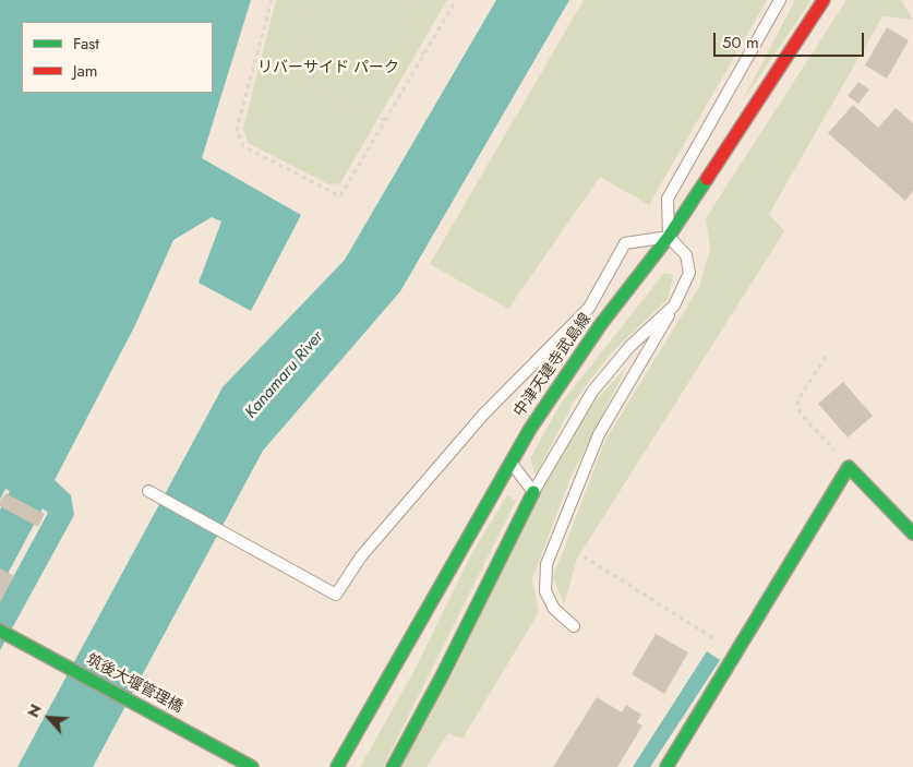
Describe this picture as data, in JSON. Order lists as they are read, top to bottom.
{
  "streets": {
    "street": ["中津天建寺武島線", "筑後大堰管理橋"]
  },
  "water": ["Kanamaru River"],
  "parks": ["リバーサイド パーク"],
  "legend": ["Fast", "Jam"],
  "scale_bar": "50 m",
  "north": "top left"
}
